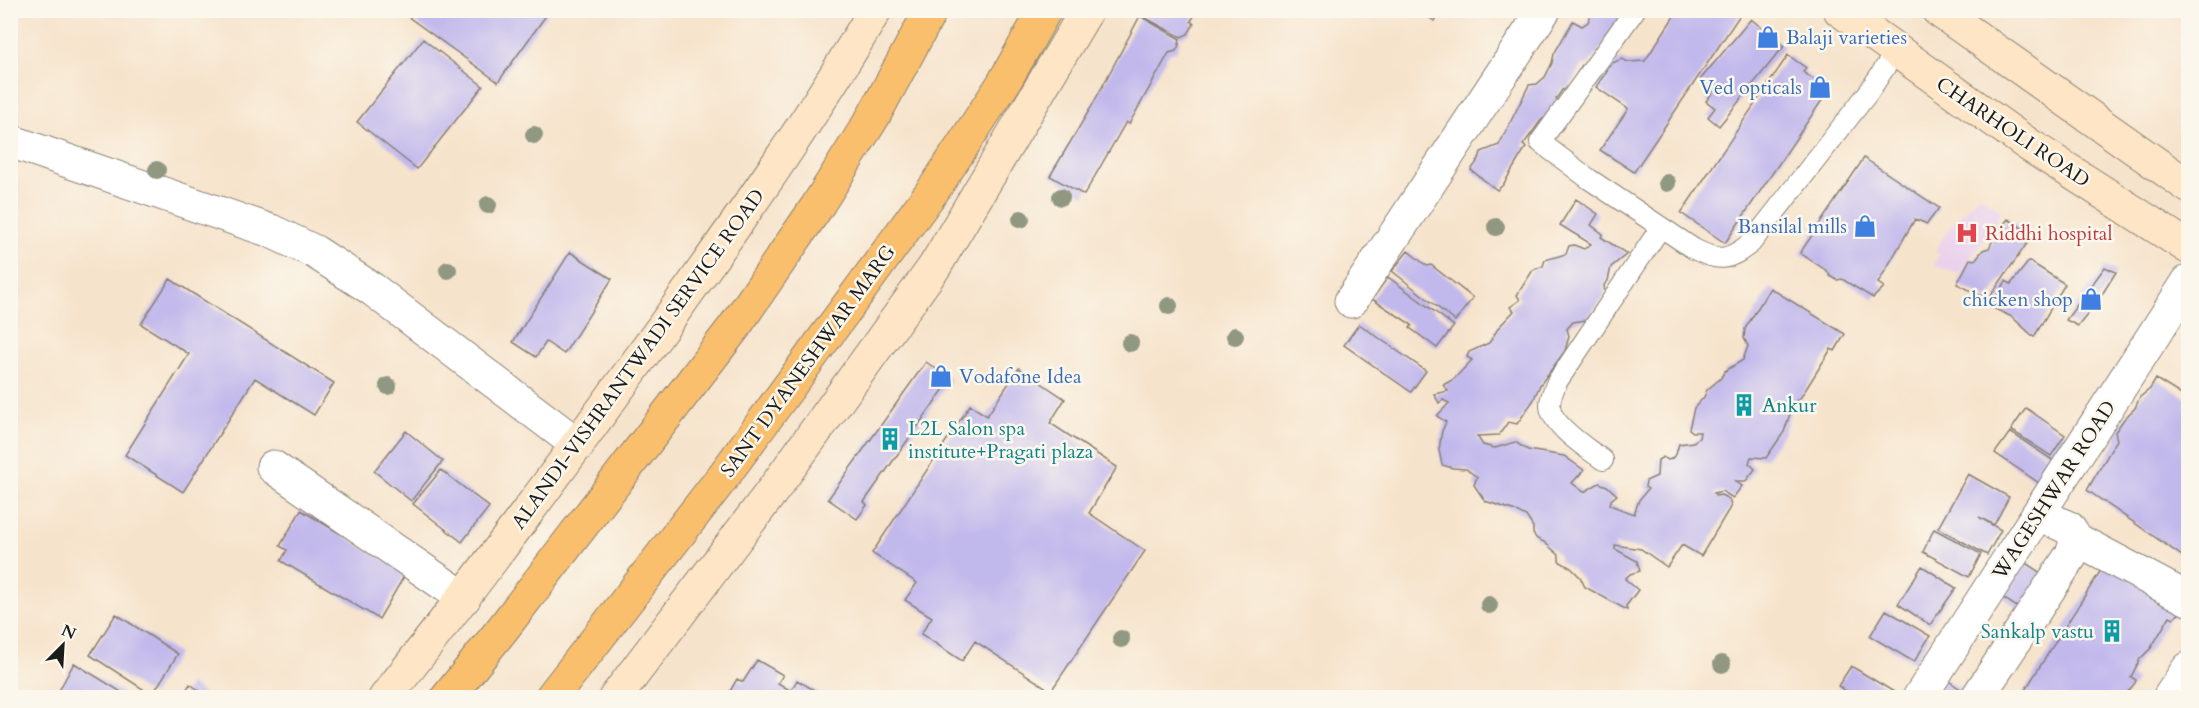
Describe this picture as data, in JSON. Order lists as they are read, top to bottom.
{
  "streets": {
    "main road": ["SANT DYANESHWAR MARG"],
    "street": ["CHARHOLI ROAD", "ALANDI-VISHRANTWADI SERVICE ROAD", "WAGESHWAR ROAD"]
  },
  "places": {
    "shop": [
      "Balaji varieties",
      "Ved opticals",
      "Bansilal mills",
      "chicken shop",
      "Vodafone Idea"
    ],
    "hospital": ["Riddhi hospital"],
    "building": ["Ankur", "L2L Salon spa institute+Pragati plaza", "Sankalp vastu"]
  },
  "north": "top right"
}
